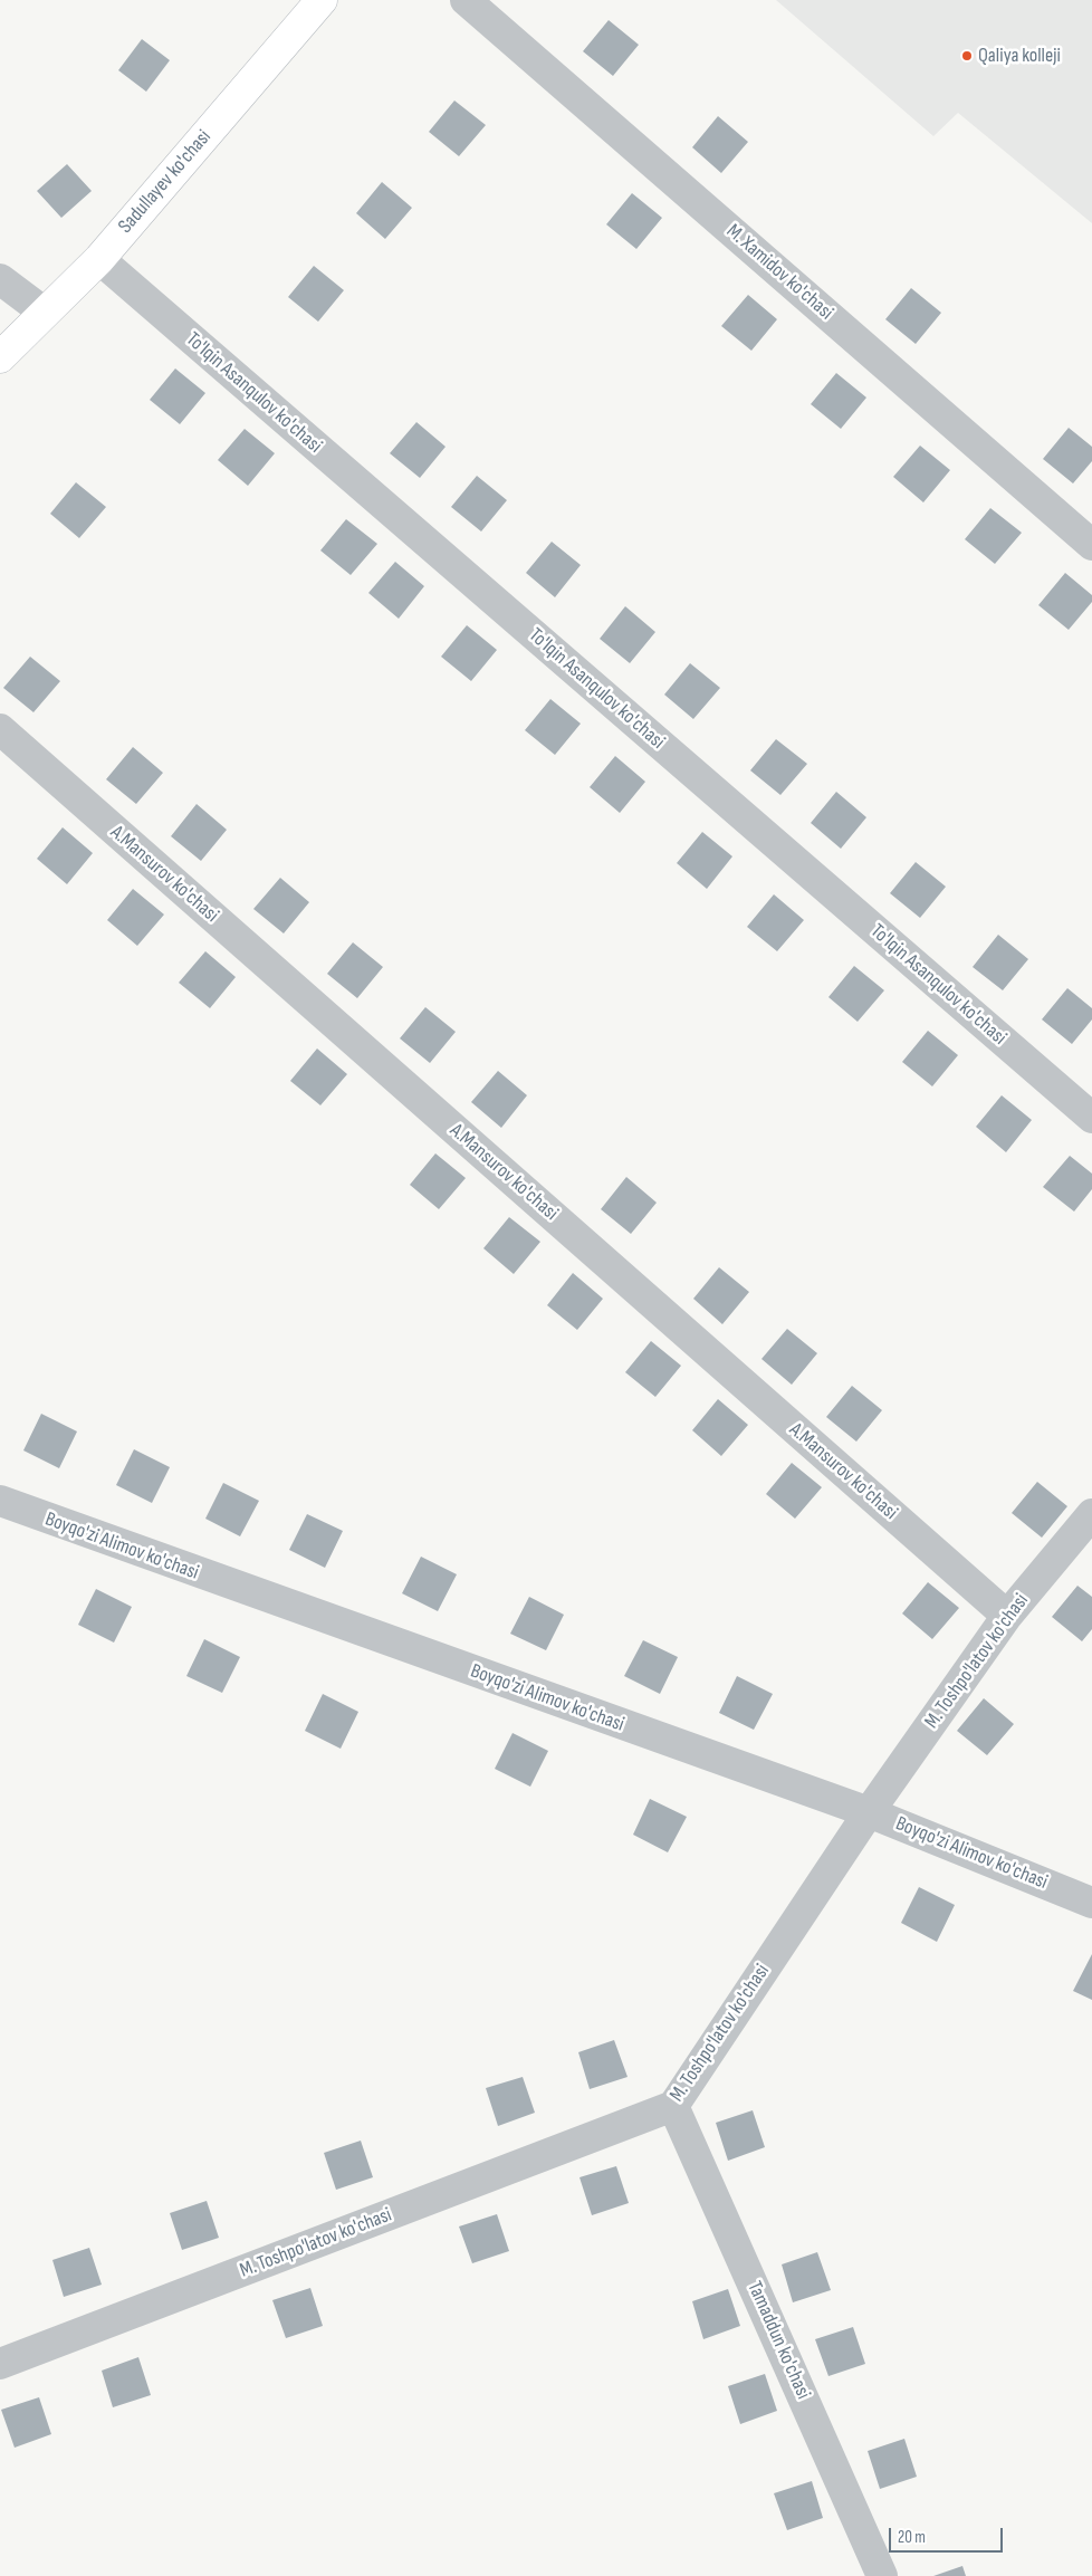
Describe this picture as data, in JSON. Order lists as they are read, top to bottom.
{
  "streets": {
    "main road": ["Sadullayev ko'chasi"],
    "street": [
      "M. Xamidov ko'chasi",
      "To'lqin Asanqulov ko'chasi",
      "A.Mansurov ko'chasi",
      "Boyqo'zi Alimov ko'chasi",
      "M. Toshpo'latov ko'chasi",
      "Tamaddun ko'chasi"
    ]
  },
  "crossings": [
    ["Sadullayev ko'chasi", "To'lqin Asanqulov ko'chasi"],
    ["A.Mansurov ko'chasi", "M. Toshpo'latov ko'chasi"],
    ["Boyqo'zi Alimov ko'chasi", "M. Toshpo'latov ko'chasi"],
    ["M. Toshpo'latov ko'chasi", "Tamaddun ko'chasi"]
  ],
  "places": ["Qaliya kolleji"],
  "scale_bar": "20 m"
}
